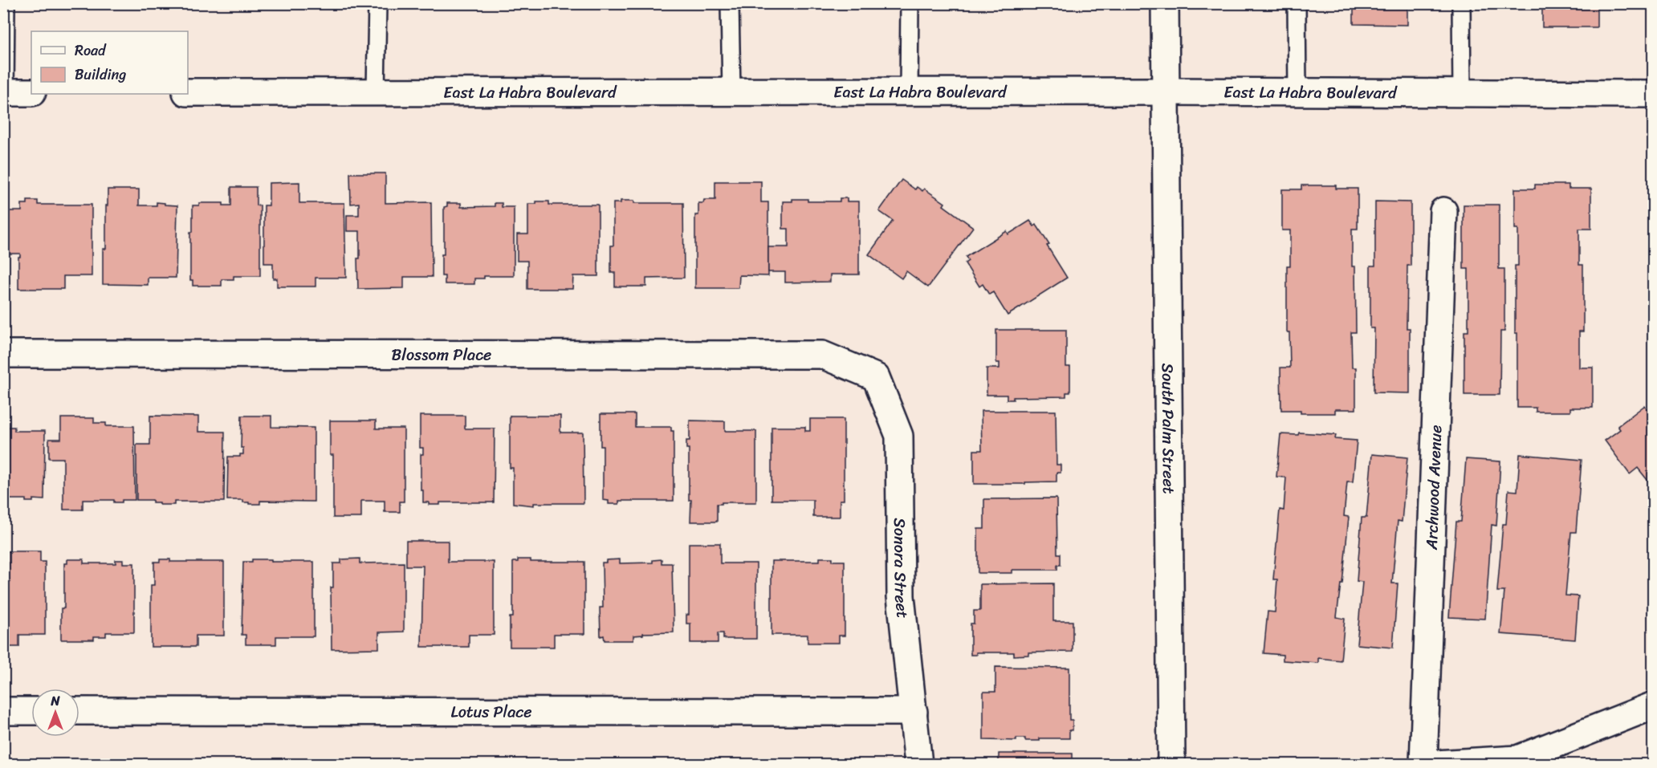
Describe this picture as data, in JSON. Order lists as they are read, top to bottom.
{
  "streets": {
    "street": [
      "East La Habra Boulevard",
      "Blossom Place",
      "South Palm Street",
      "Archwood Avenue",
      "Sonora Street",
      "Lotus Place"
    ]
  },
  "crossings": [
    ["East La Habra Boulevard", "South Palm Street"],
    ["Blossom Place", "Sonora Street"],
    ["Sonora Street", "Lotus Place"]
  ],
  "legend": ["Road", "Building"],
  "north": "top"
}
